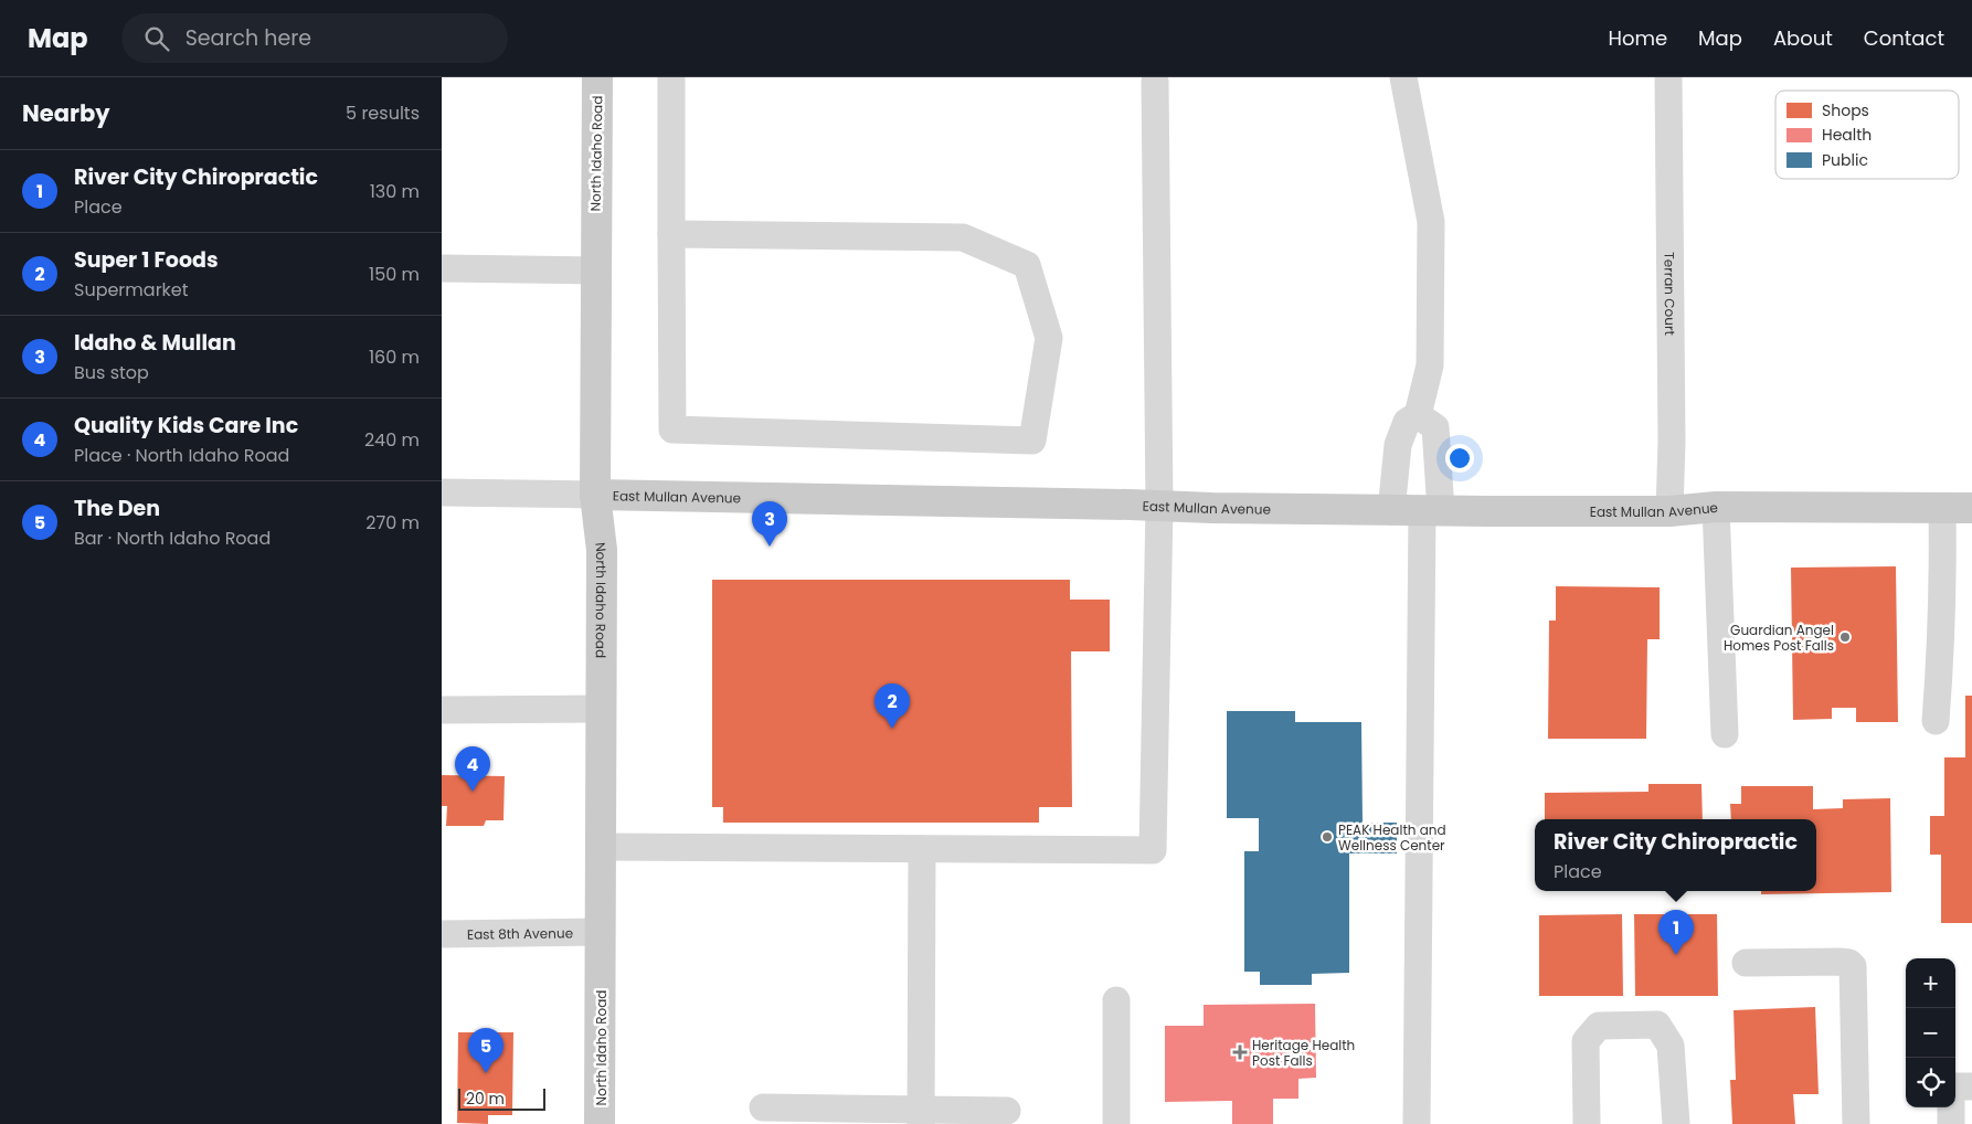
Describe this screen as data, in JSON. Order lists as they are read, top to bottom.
{
  "streets": {
    "main road": ["North Idaho Road", "East Mullan Avenue"],
    "street": ["Terran Court", "East 8th Avenue"]
  },
  "crossings": [
    ["North Idaho Road", "East Mullan Avenue"],
    ["North Idaho Road", "East 8th Avenue"],
    ["Terran Court", "East Mullan Avenue"]
  ],
  "places": {
    "other": ["Guardian Angel Homes Post Falls", "PEAK Health and Wellness Center"],
    "health": ["Heritage Health Post Falls"]
  },
  "legend": ["Shops", "Health", "Public"],
  "scale_bar": "20 m",
  "page": {
    "header": "Map",
    "search": "Search here",
    "nav": [
      "Home",
      "Map",
      "About",
      "Contact"
    ],
    "heading": ["Nearby", "5 results"],
    "list": [
      {
        "mark": "1",
        "name": "River City Chiropractic",
        "note": "Place",
        "value": "130 m"
      },
      {
        "mark": "2",
        "name": "Super 1 Foods",
        "note": "Supermarket",
        "value": "150 m"
      },
      {
        "mark": "3",
        "name": "Idaho & Mullan",
        "note": "Bus stop",
        "value": "160 m"
      },
      {
        "mark": "4",
        "name": "Quality Kids Care Inc",
        "note": "Place · North Idaho Road",
        "value": "240 m"
      },
      {
        "mark": "5",
        "name": "The Den",
        "note": "Bar · North Idaho Road",
        "value": "270 m"
      }
    ],
    "pins": [
      "3",
      "2",
      "4",
      "1",
      "5"
    ],
    "popup": ["River City Chiropractic", "Place"],
    "map_buttons": ["+", "−"],
    "scale": "20 m"
  }
}
